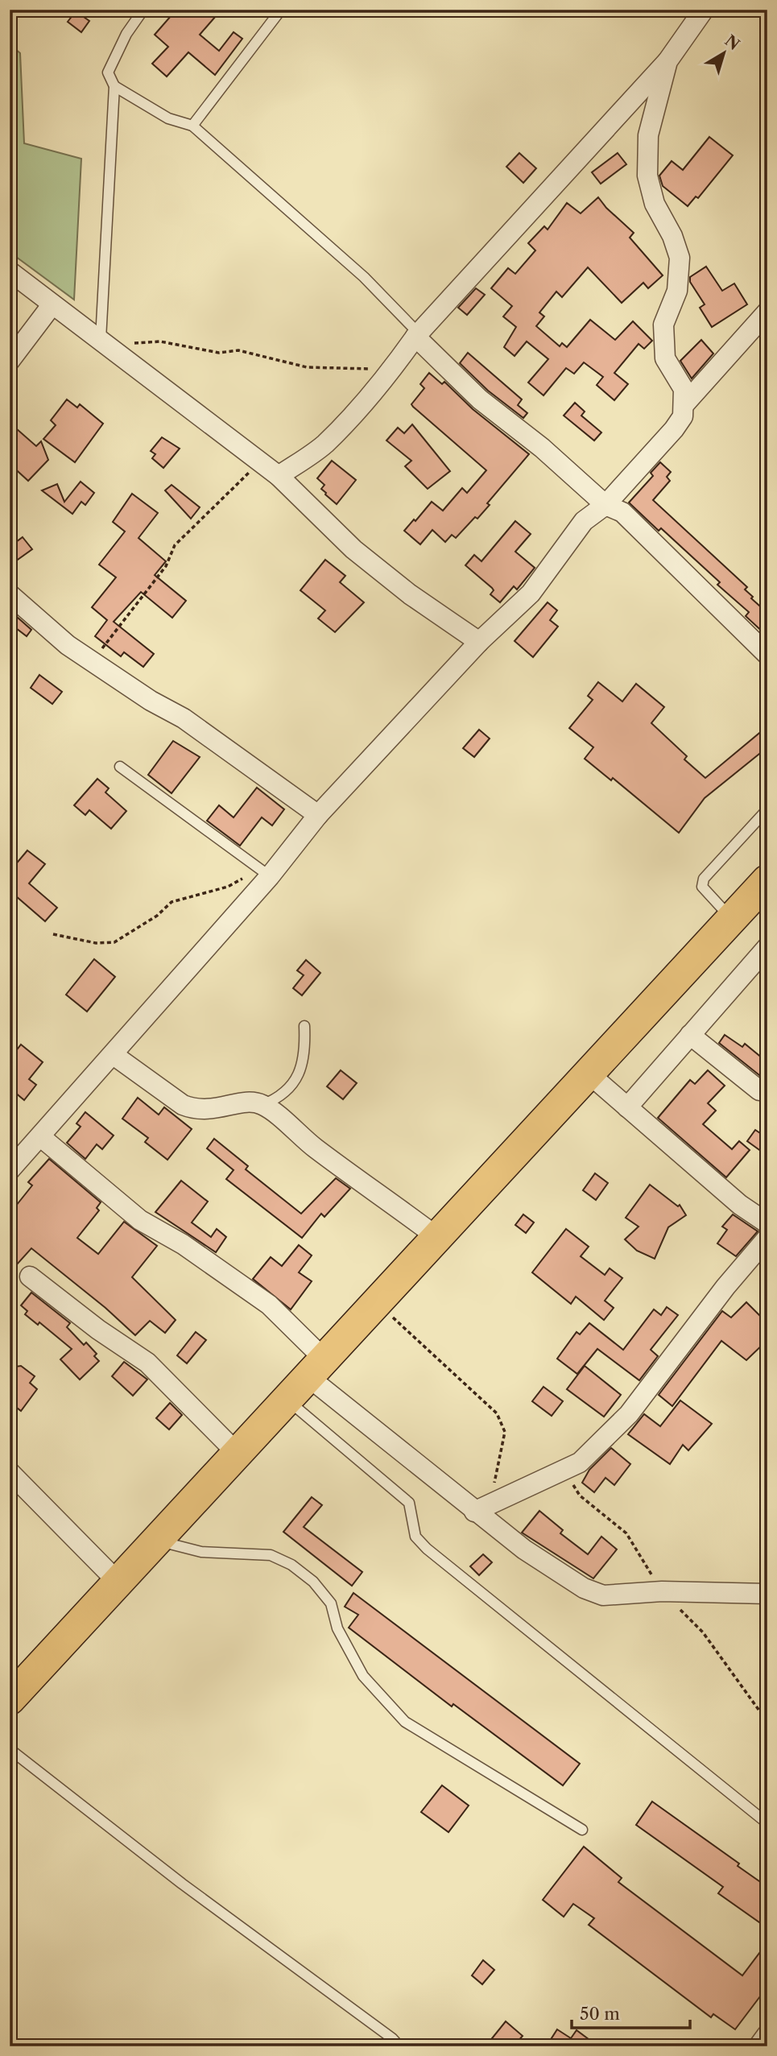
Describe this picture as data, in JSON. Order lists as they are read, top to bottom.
{
  "scale_bar": "50 m",
  "north": "top right"
}
